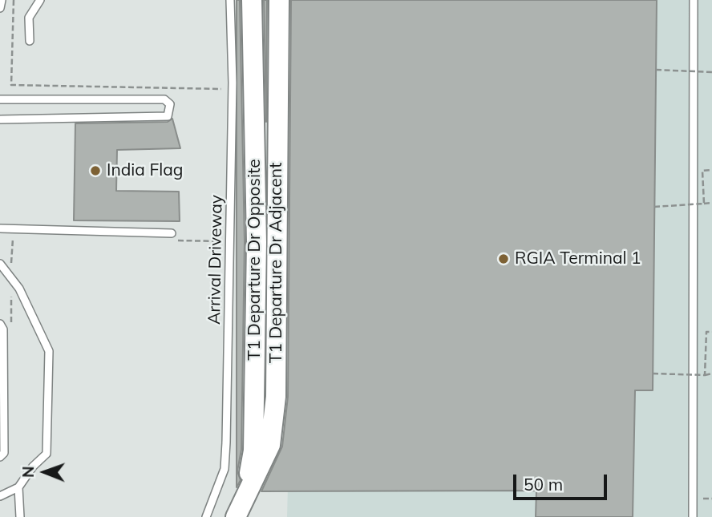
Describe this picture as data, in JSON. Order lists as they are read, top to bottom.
{
  "streets": {
    "street": ["T1 Departure Dr Opposite", "T1 Departure Dr Adjacent"],
    "lane": ["Arrival Driveway"]
  },
  "crossings": [
    ["T1 Departure Dr Opposite", "T1 Departure Dr Adjacent"]
  ],
  "places": ["India Flag", "RGIA Terminal 1"],
  "scale_bar": "50 m",
  "north": "left"
}
